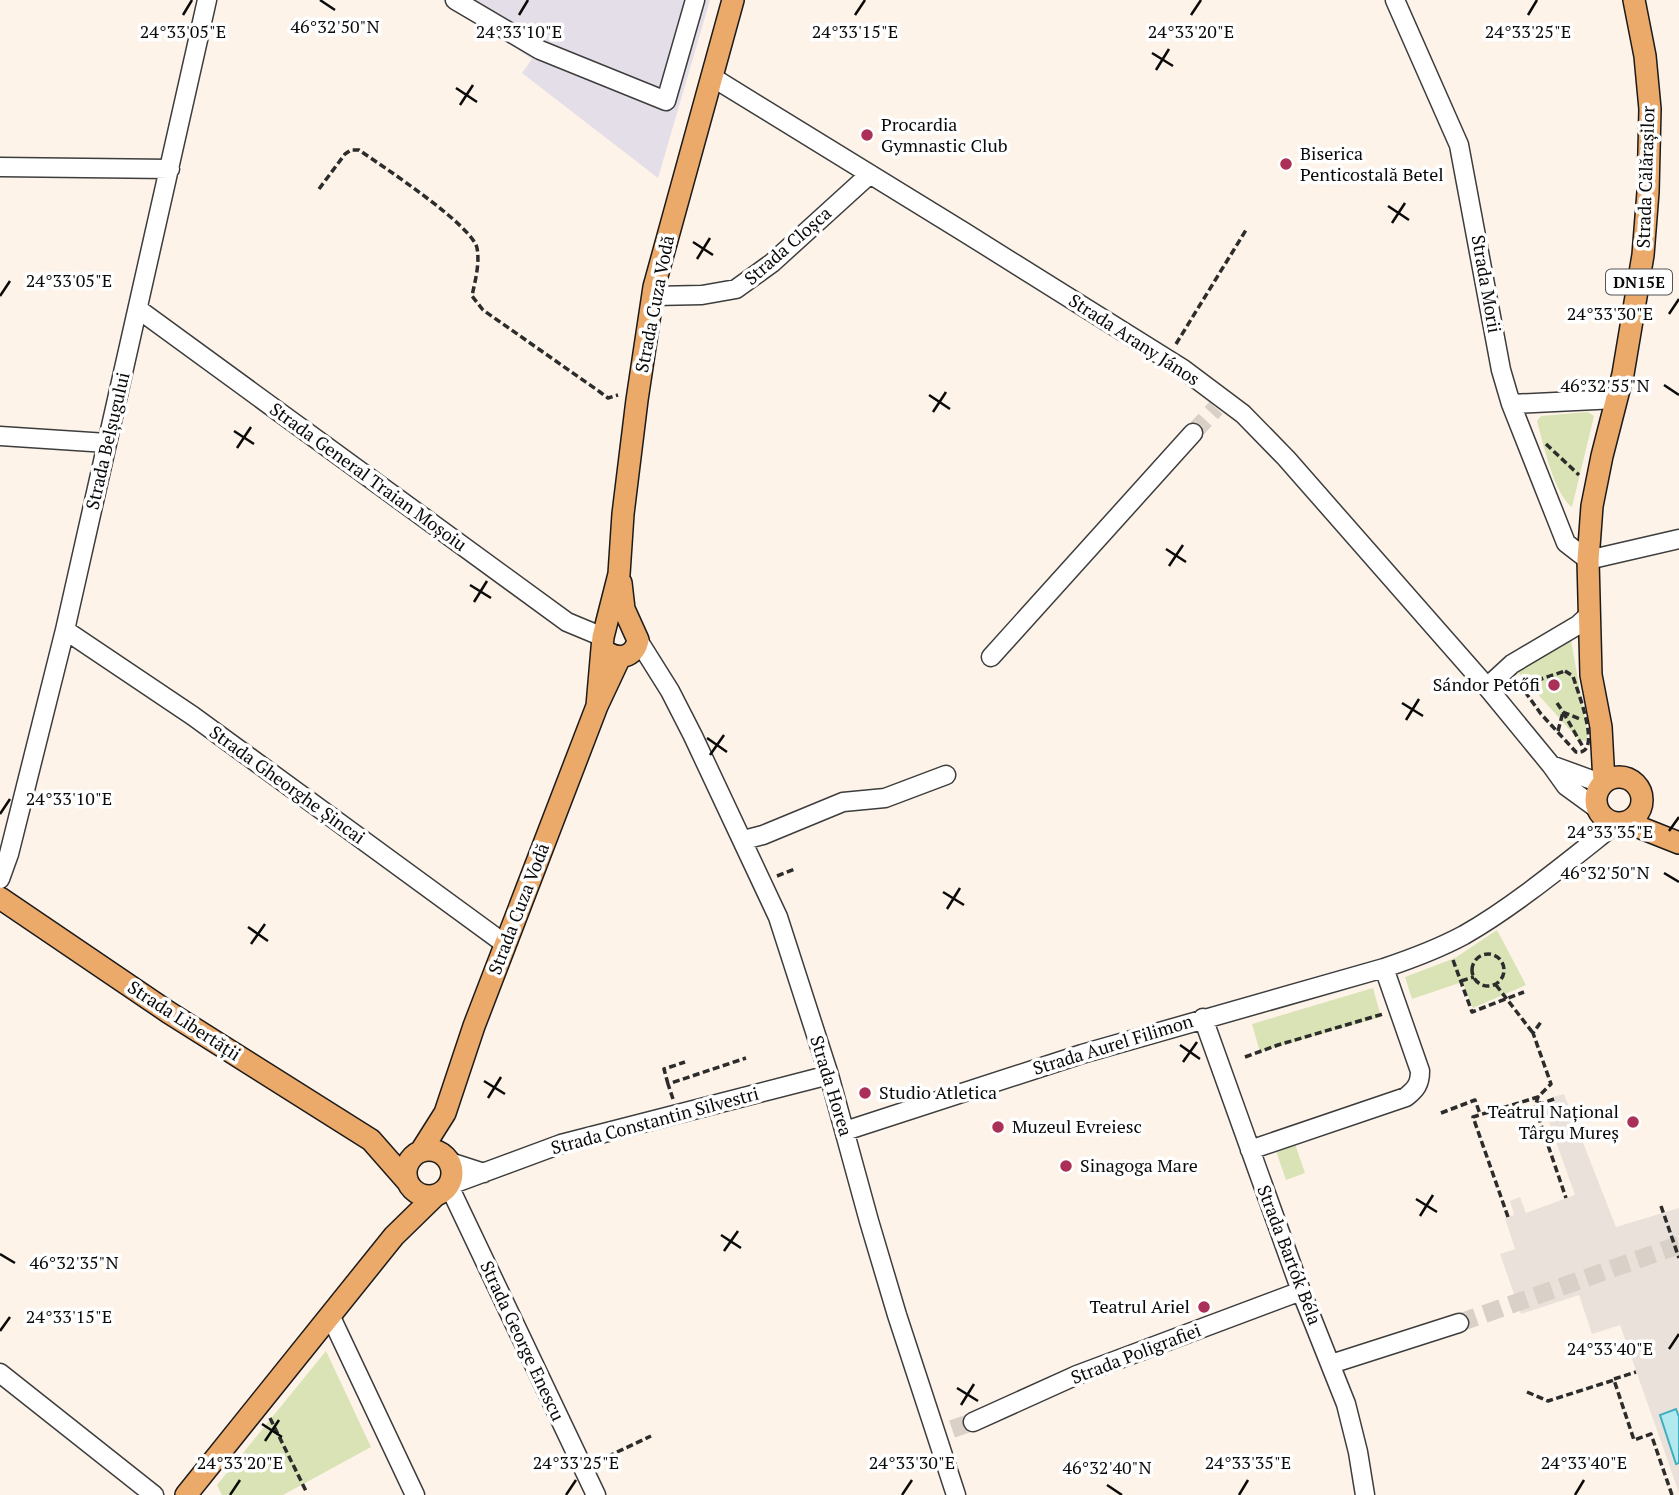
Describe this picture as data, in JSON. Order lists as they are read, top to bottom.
{
  "streets": {
    "main road": [
      "Strada Călărașilor",
      "DN15E",
      "Strada Cuza Vodă",
      "Strada Libertății"
    ],
    "street": [
      "Strada Cloșca",
      "Strada Morii",
      "Strada Arany János",
      "Strada Belșugului",
      "Strada General Traian Moșoiu",
      "Strada Gheorghe Șincai",
      "Strada Aurel Filimon",
      "Strada Horea",
      "Strada Constantin Silvestri",
      "Strada Bartók Béla",
      "Strada George Enescu",
      "Strada Poligrafiei"
    ]
  },
  "crossings": [
    ["Strada Călărașilor", "Strada Morii"],
    ["Strada Călărașilor", "Strada Arany János"],
    ["Strada Călărașilor", "Strada Aurel Filimon"],
    ["Strada Cloșca", "Strada Cuza Vodă"],
    ["Strada Cloșca", "Strada Arany János"],
    ["Strada Cuza Vodă", "Strada Arany János"],
    ["Strada Cuza Vodă", "Strada General Traian Moșoiu"],
    ["Strada Cuza Vodă", "Strada Gheorghe Șincai"],
    ["Strada Cuza Vodă", "Strada Libertății"],
    ["Strada Cuza Vodă", "Strada Horea"],
    ["Strada Cuza Vodă", "Strada Constantin Silvestri"],
    ["Strada Cuza Vodă", "Strada George Enescu"],
    ["Strada Arany János", "Strada Aurel Filimon"],
    ["Strada Belșugului", "Strada General Traian Moșoiu"],
    ["Strada Belșugului", "Strada Gheorghe Șincai"],
    ["Strada Libertății", "Strada Constantin Silvestri"],
    ["Strada Libertății", "Strada George Enescu"],
    ["Strada Aurel Filimon", "Strada Horea"],
    ["Strada Aurel Filimon", "Strada Bartók Béla"],
    ["Strada Horea", "Strada Constantin Silvestri"],
    ["Strada Constantin Silvestri", "Strada George Enescu"],
    ["Strada Bartók Béla", "Strada Poligrafiei"]
  ],
  "places": [
    "Procardia Gymnastic Club",
    "Biserica Penticostală Betel",
    "Sándor Petőfi",
    "Studio Atletica",
    "Teatrul Național Târgu Mureș",
    "Muzeul Evreiesc",
    "Sinagoga Mare",
    "Teatrul Ariel"
  ],
  "coordinates": [
    "46°32'50\"N",
    "24°33'05\"E",
    "24°33'10\"E",
    "24°33'15\"E",
    "24°33'20\"E",
    "24°33'25\"E",
    "24°33'30\"E",
    "46°32'55\"N",
    "24°33'35\"E",
    "46°32'35\"N",
    "24°33'40\"E",
    "46°32'40\"N"
  ]
}
